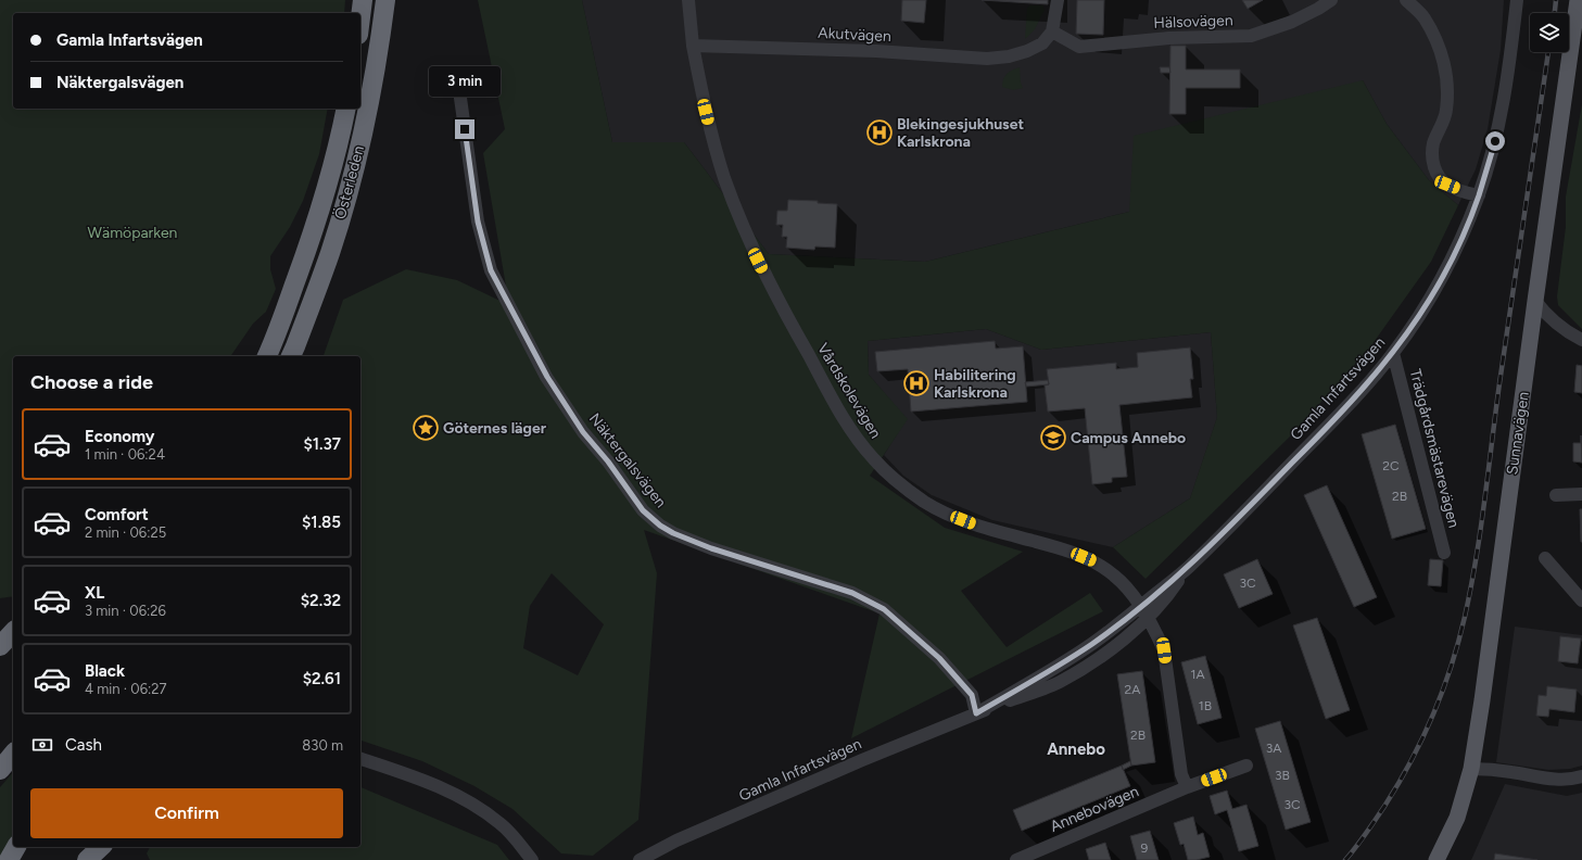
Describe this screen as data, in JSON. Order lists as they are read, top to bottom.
{
  "streets": {
    "highway": ["Österleden"],
    "main road": ["Sunnavägen"],
    "street": [
      "Hälsovägen",
      "Akutvägen",
      "Gamla Infartsvägen",
      "Vårdskolevägen",
      "Trädgårdsmästarevägen",
      "Näktergalsvägen",
      "Annebovägen"
    ]
  },
  "crossings": [
    ["Hälsovägen", "Akutvägen"],
    ["Akutvägen", "Vårdskolevägen"],
    ["Gamla Infartsvägen", "Vårdskolevägen"],
    ["Gamla Infartsvägen", "Trädgårdsmästarevägen"],
    ["Gamla Infartsvägen", "Näktergalsvägen"]
  ],
  "districts": ["Annebo"],
  "parks": ["Wämöparken"],
  "places": {
    "hospital": ["Blekingesjukhuset Karlskrona", "Habilitering Karlskrona"],
    "place": ["Göternes läger"],
    "school or university": ["Campus Annebo"]
  },
  "house_numbers": [
    "2C",
    "2B",
    "3C",
    "1A",
    "2A",
    "1B",
    "2B",
    "3A",
    "3B",
    "3C",
    "9"
  ],
  "page": {
    "banner": ["Gamla Infartsvägen", "Näktergalsvägen"],
    "bubble": "3 min",
    "heading": "Choose a ride",
    "list": [
      {
        "name": "Economy",
        "note": "1 min · 06:24",
        "value": "$1.37"
      },
      {
        "name": "Comfort",
        "note": "2 min · 06:25",
        "value": "$1.85"
      },
      {
        "name": "XL",
        "note": "3 min · 06:26",
        "value": "$2.32"
      },
      {
        "name": "Black",
        "note": "4 min · 06:27",
        "value": "$2.61"
      }
    ],
    "pay": ["Cash", "830 m"],
    "buttons": "Confirm"
  }
}
